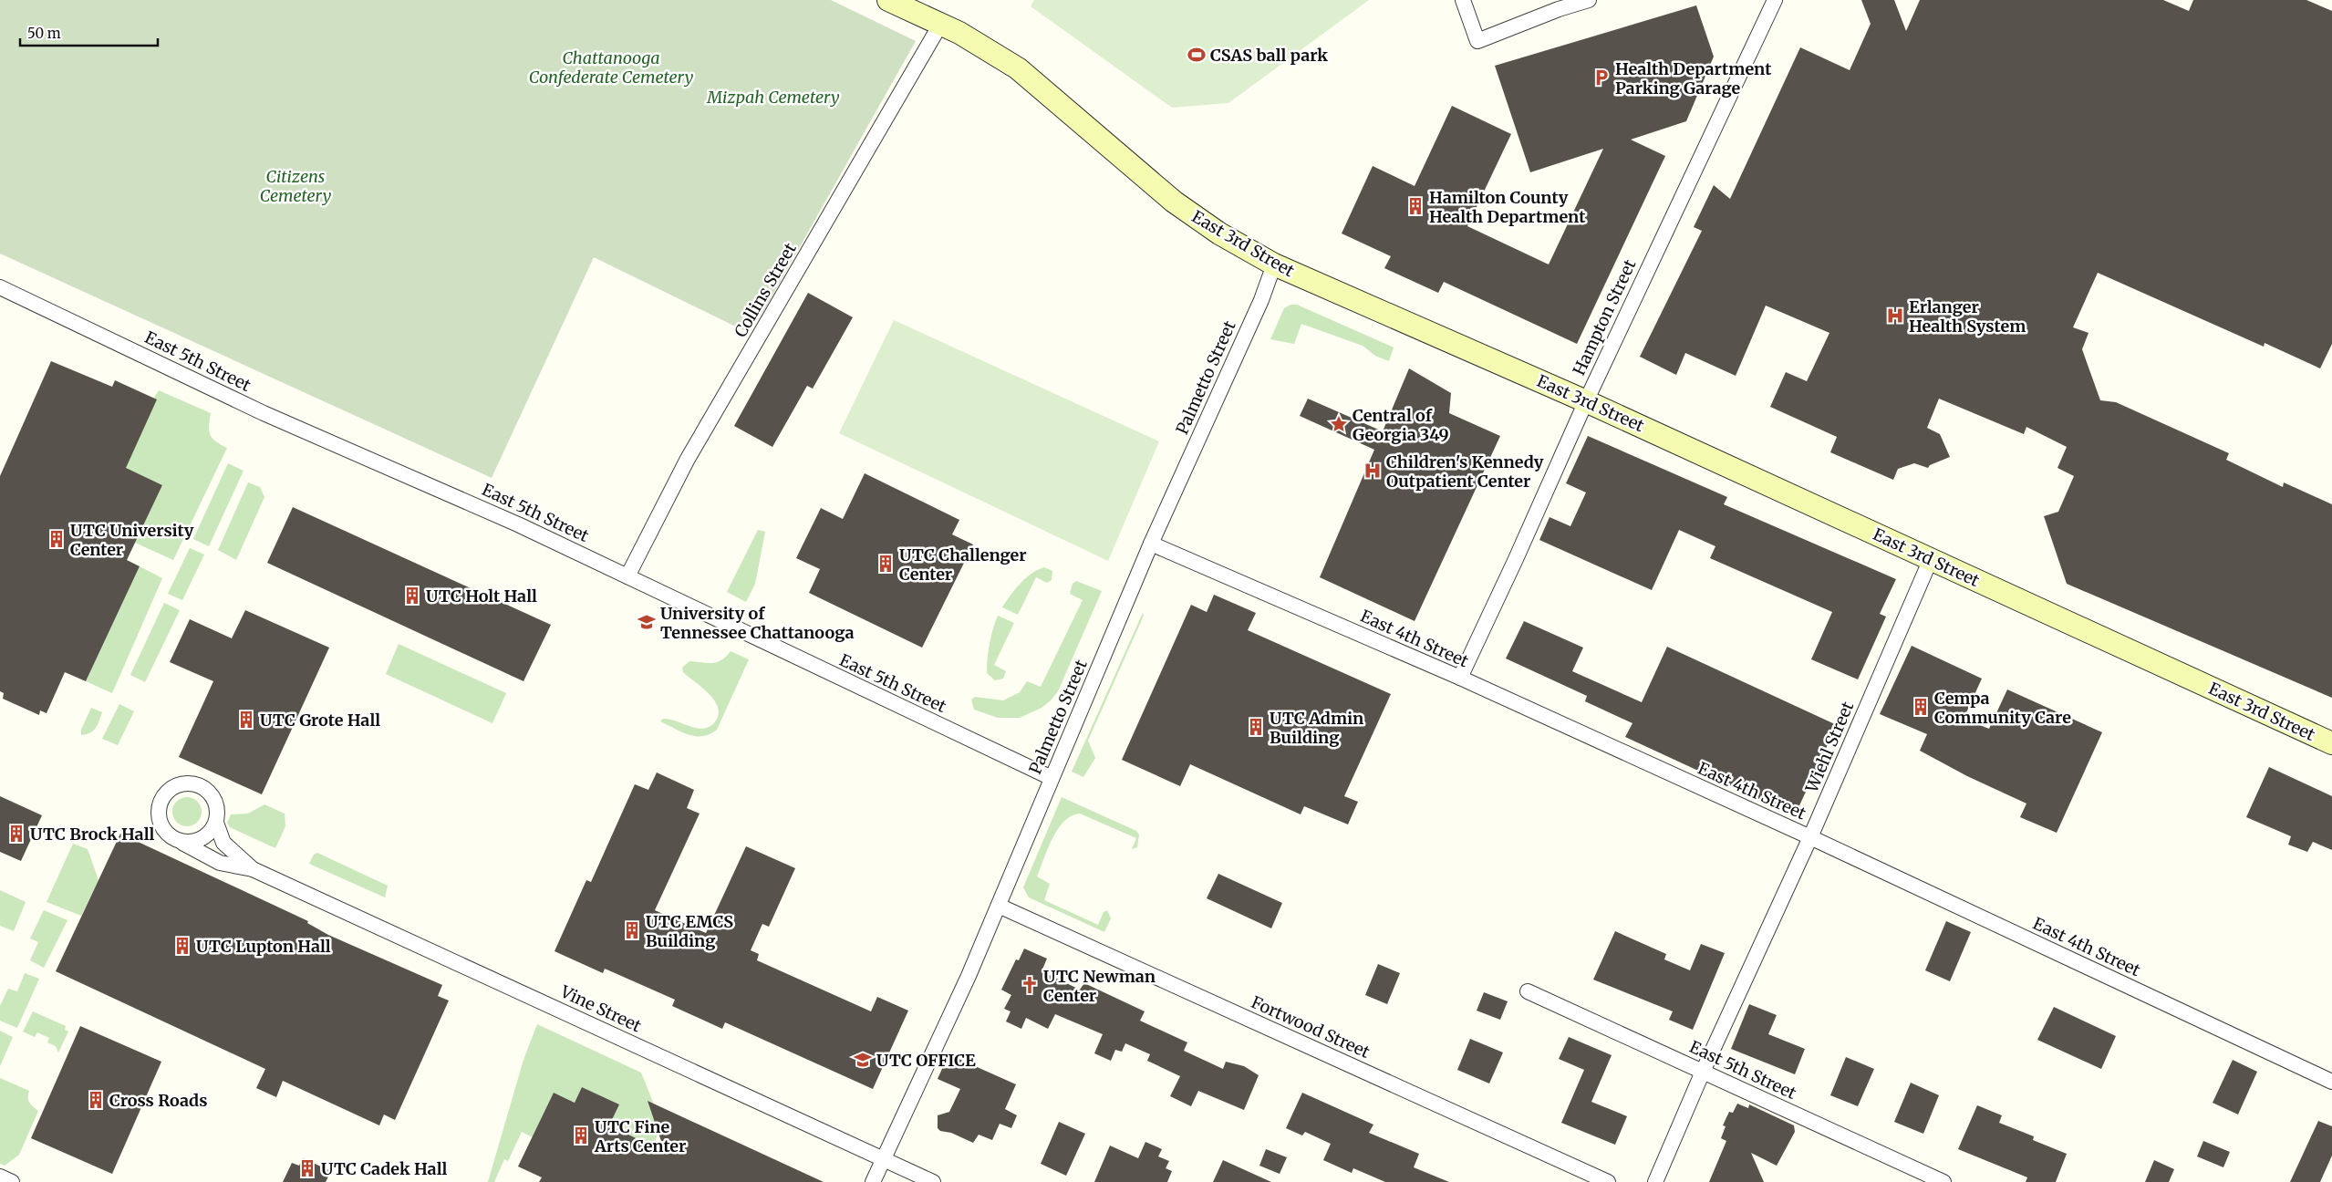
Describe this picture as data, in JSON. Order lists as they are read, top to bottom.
{
  "streets": {
    "main road": ["East 3rd Street"],
    "street": [
      "Collins Street",
      "Hampton Street",
      "East 5th Street",
      "Palmetto Street",
      "East 4th Street",
      "Wiehl Street",
      "Vine Street",
      "Fortwood Street"
    ]
  },
  "crossings": [
    ["East 3rd Street", "Collins Street"],
    ["East 3rd Street", "Hampton Street"],
    ["East 3rd Street", "Palmetto Street"],
    ["East 3rd Street", "Wiehl Street"],
    ["Collins Street", "East 5th Street"],
    ["Hampton Street", "East 4th Street"],
    ["East 5th Street", "Palmetto Street"],
    ["East 5th Street", "Wiehl Street"],
    ["Palmetto Street", "East 4th Street"],
    ["Palmetto Street", "Vine Street"],
    ["Palmetto Street", "Fortwood Street"],
    ["East 4th Street", "Wiehl Street"]
  ],
  "parks": ["Chattanooga Confederate Cemetery", "Mizpah Cemetery", "Citizens Cemetery"],
  "places": {
    "sports": ["CSAS ball park"],
    "parking": ["Health Department Parking Garage"],
    "building": [
      "Hamilton County Health Department",
      "UTC University Center",
      "UTC Challenger Center",
      "UTC Holt Hall",
      "Cempa Community Care",
      "UTC Grote Hall",
      "UTC Admin Building",
      "UTC Brock Hall",
      "UTC EMCS Building",
      "UTC Lupton Hall",
      "Cross Roads",
      "UTC Fine Arts Center",
      "UTC Cadek Hall"
    ],
    "hospital": ["Erlanger Health System", "Children's Kennedy Outpatient Center"],
    "place": ["Central of Georgia 349"],
    "school or university": ["University of Tennessee Chattanooga", "UTC OFFICE"],
    "church": ["UTC Newman Center"]
  },
  "scale_bar": "50 m"
}
